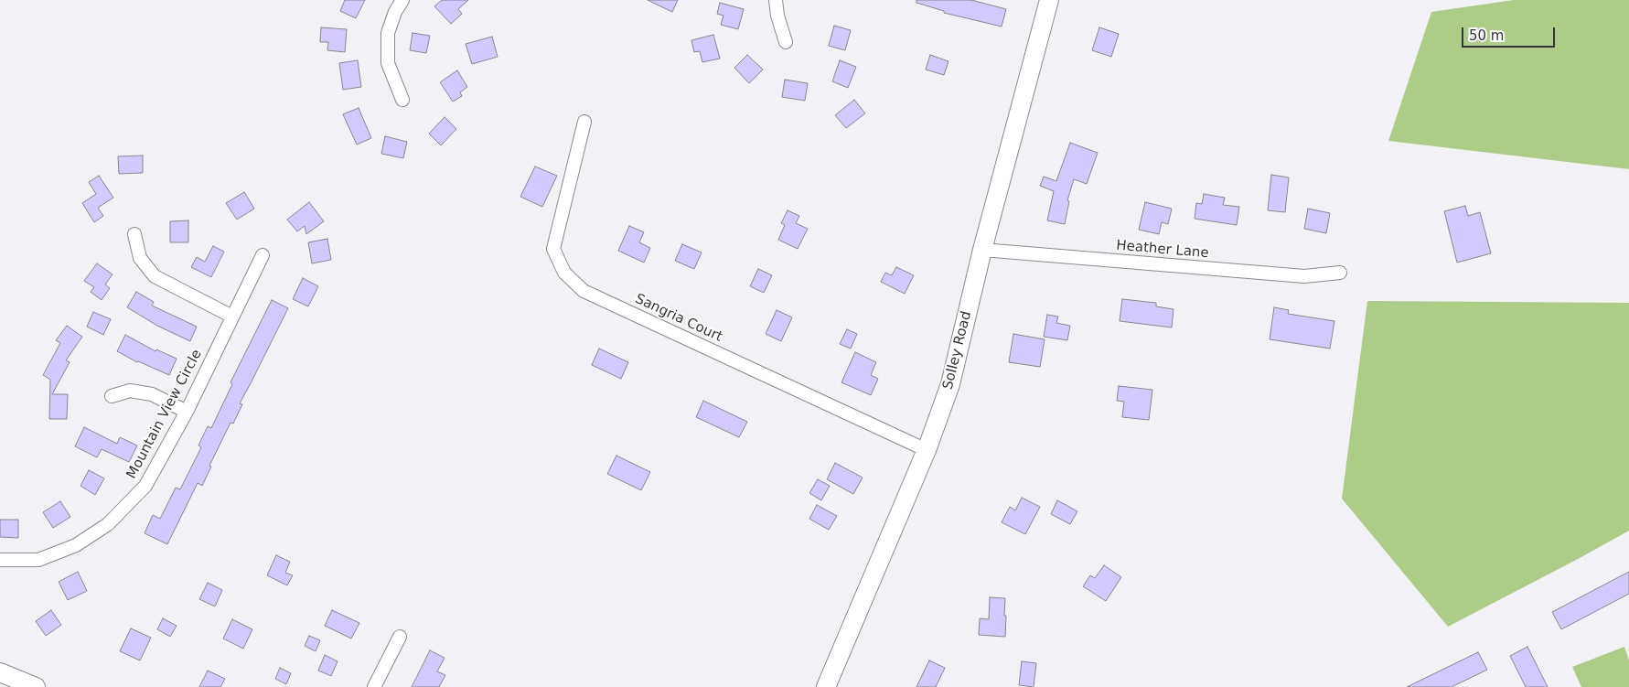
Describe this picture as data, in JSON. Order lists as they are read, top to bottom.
{
  "streets": {
    "main road": ["Solley Road"],
    "street": ["Heather Lane", "Sangria Court", "Mountain View Circle"]
  },
  "crossings": [
    ["Heather Lane", "Solley Road"],
    ["Sangria Court", "Solley Road"]
  ],
  "scale_bar": "50 m"
}
